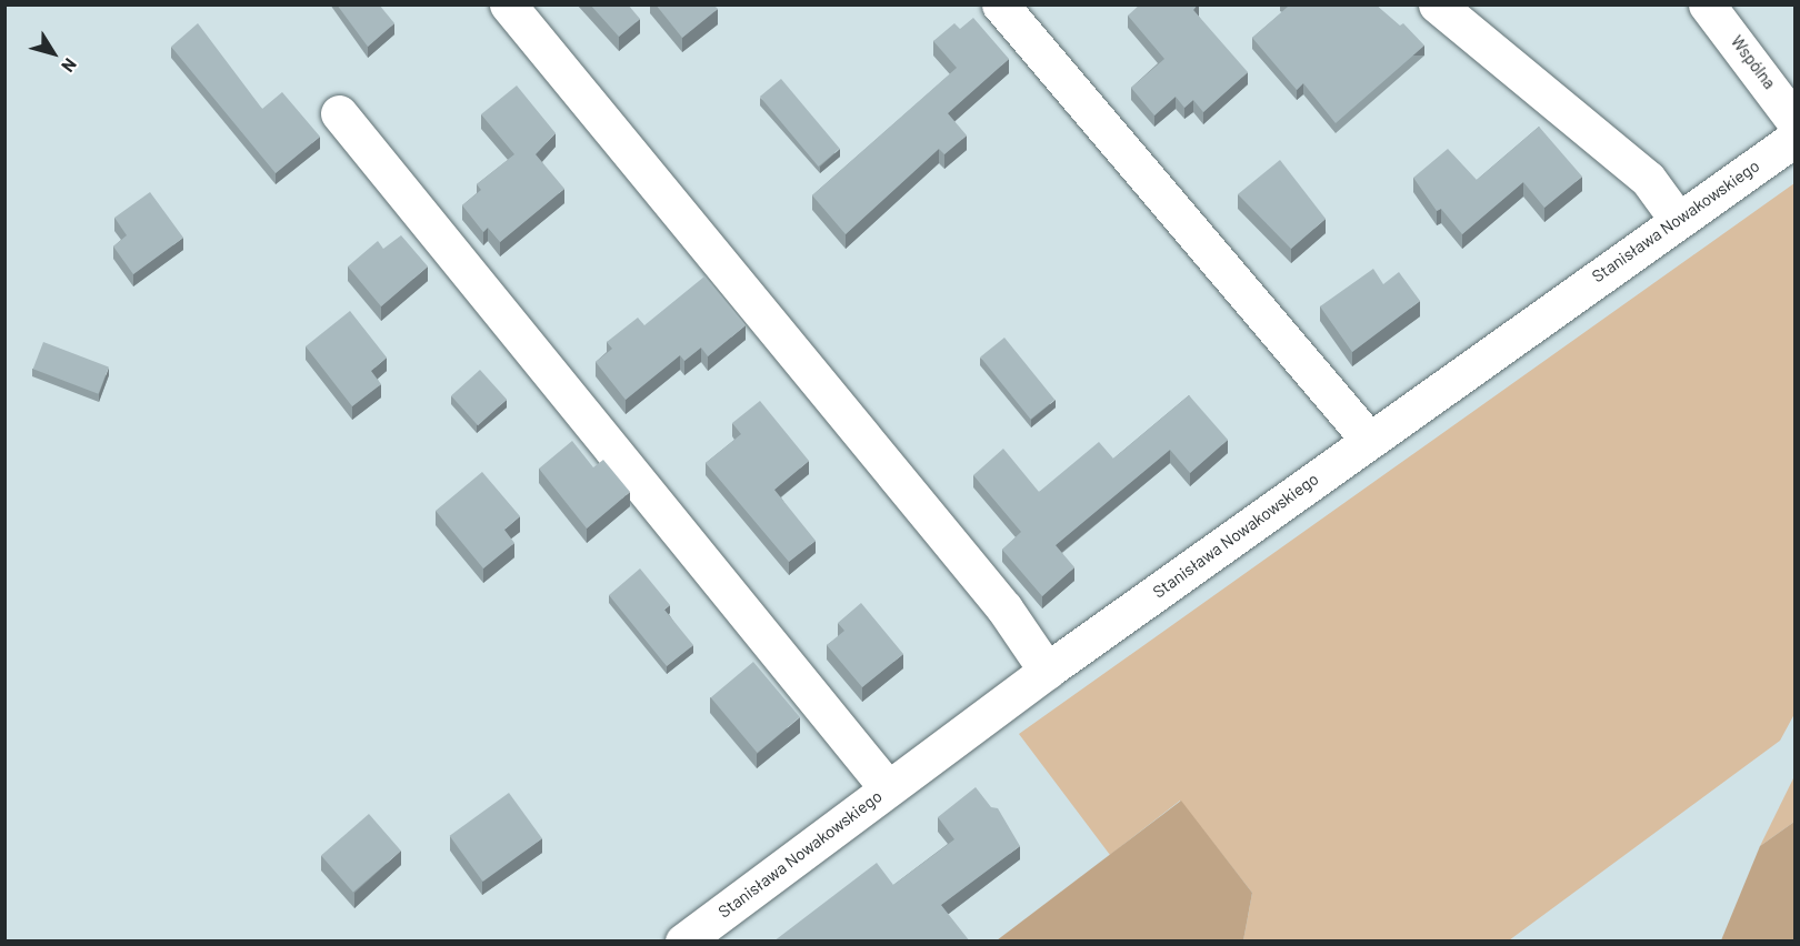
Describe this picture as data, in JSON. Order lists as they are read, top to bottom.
{
  "streets": {
    "street": ["Wspólna", "Stanisława Nowakowskiego"]
  },
  "north": "bottom right"
}
